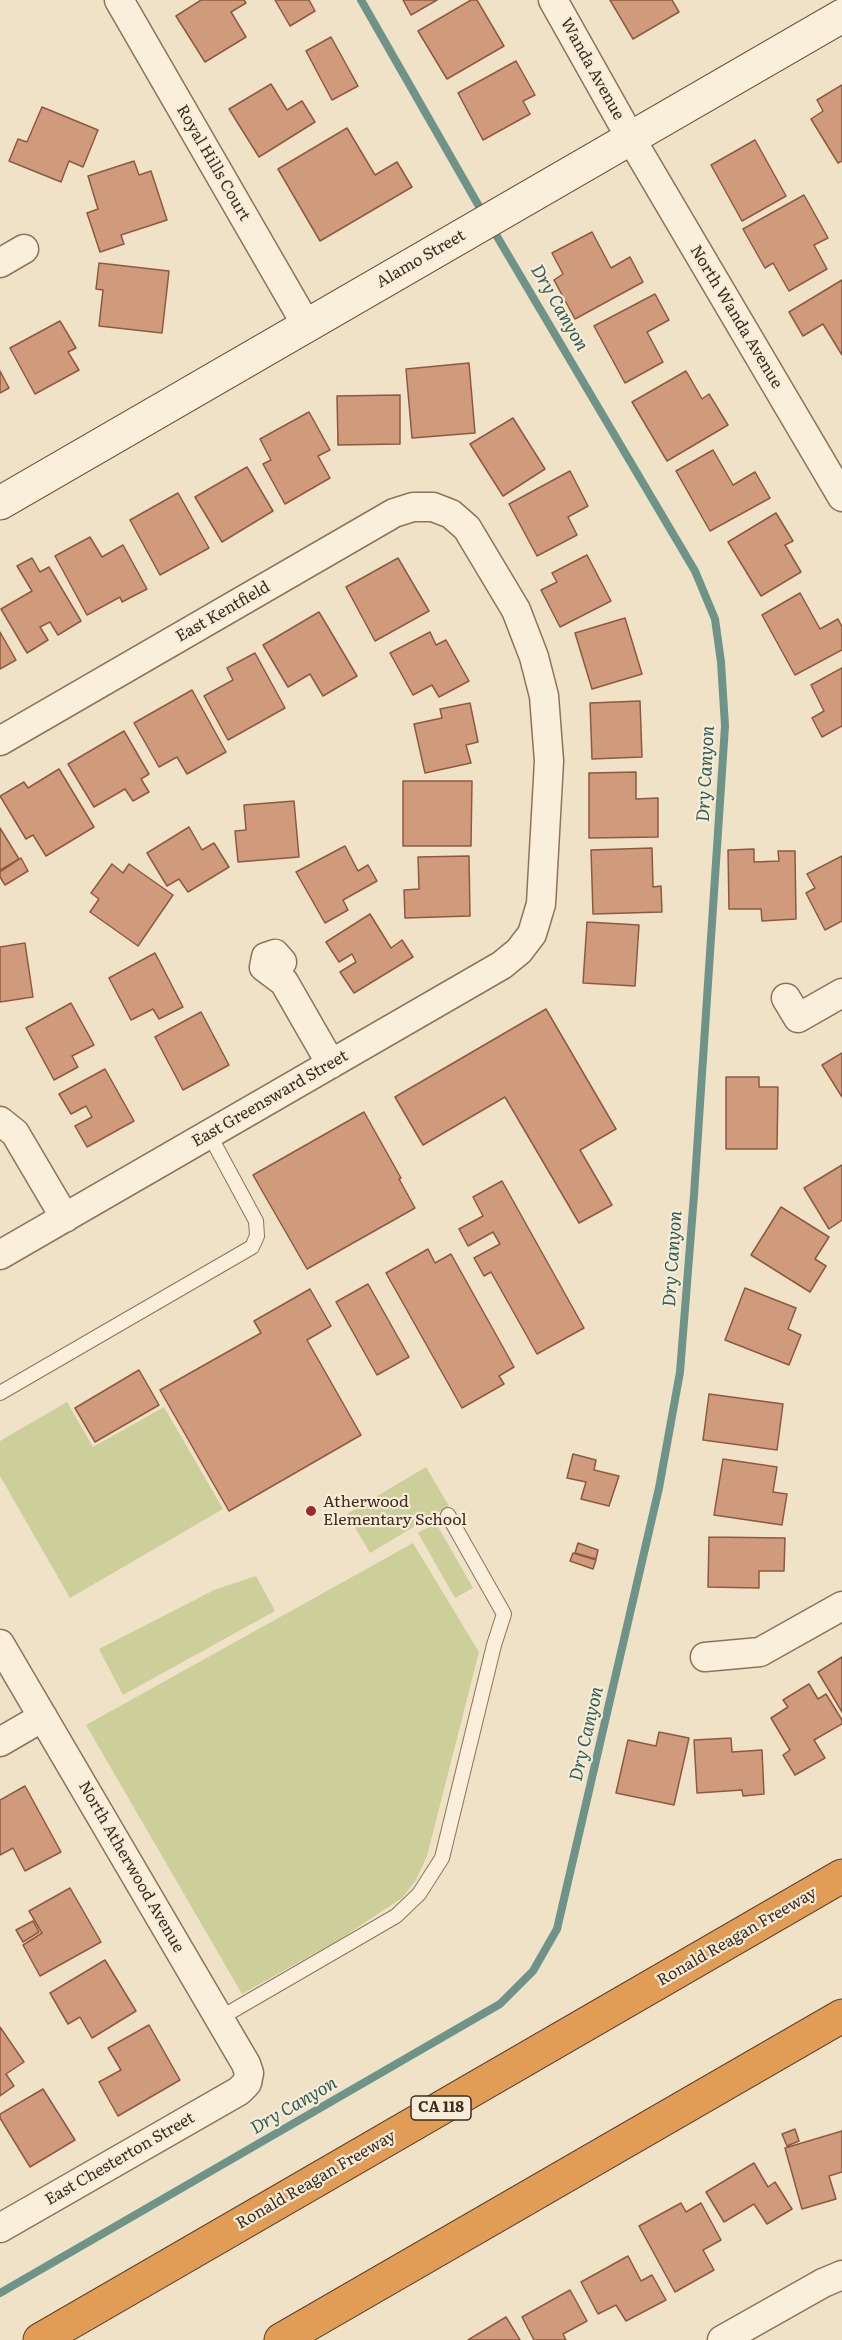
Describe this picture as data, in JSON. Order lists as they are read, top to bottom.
{
  "streets": {
    "highway": ["Ronald Reagan Freeway", "CA 118"],
    "main road": ["Alamo Street"],
    "street": [
      "Wanda Avenue",
      "Royal Hills Court",
      "North Wanda Avenue",
      "East Kentfield",
      "East Greensward Street",
      "North Atherwood Avenue",
      "East Chesterton Street"
    ]
  },
  "crossings": [
    ["Wanda Avenue", "Alamo Street"],
    ["Wanda Avenue", "North Wanda Avenue"],
    ["Royal Hills Court", "Alamo Street"],
    ["Alamo Street", "North Wanda Avenue"],
    ["East Kentfield", "East Greensward Street"],
    ["North Atherwood Avenue", "East Chesterton Street"]
  ],
  "water": ["Dry Canyon"],
  "places": ["Atherwood Elementary School"]
}
